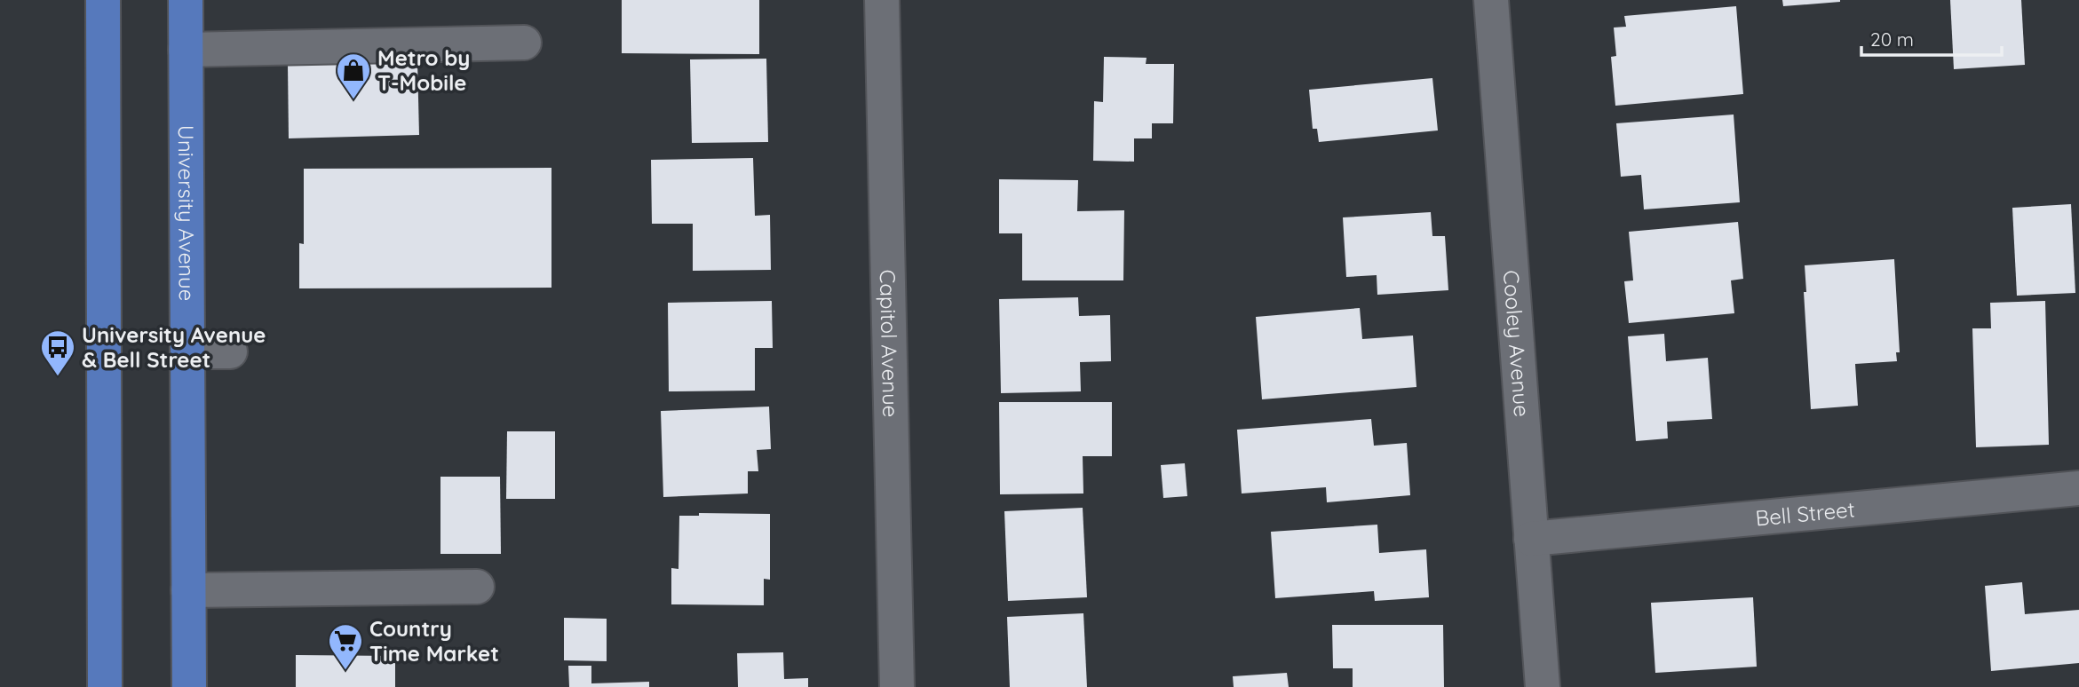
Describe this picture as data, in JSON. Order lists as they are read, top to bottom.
{
  "streets": {
    "main road": ["University Avenue"],
    "street": ["Capitol Avenue", "Cooley Avenue", "Bell Street"]
  },
  "crossings": [
    ["Cooley Avenue", "Bell Street"]
  ],
  "places": {
    "shop": ["Metro by T-Mobile"],
    "bus stop": ["University Avenue & Bell Street"],
    "supermarket": ["Country Time Market"]
  },
  "scale_bar": "20 m"
}
